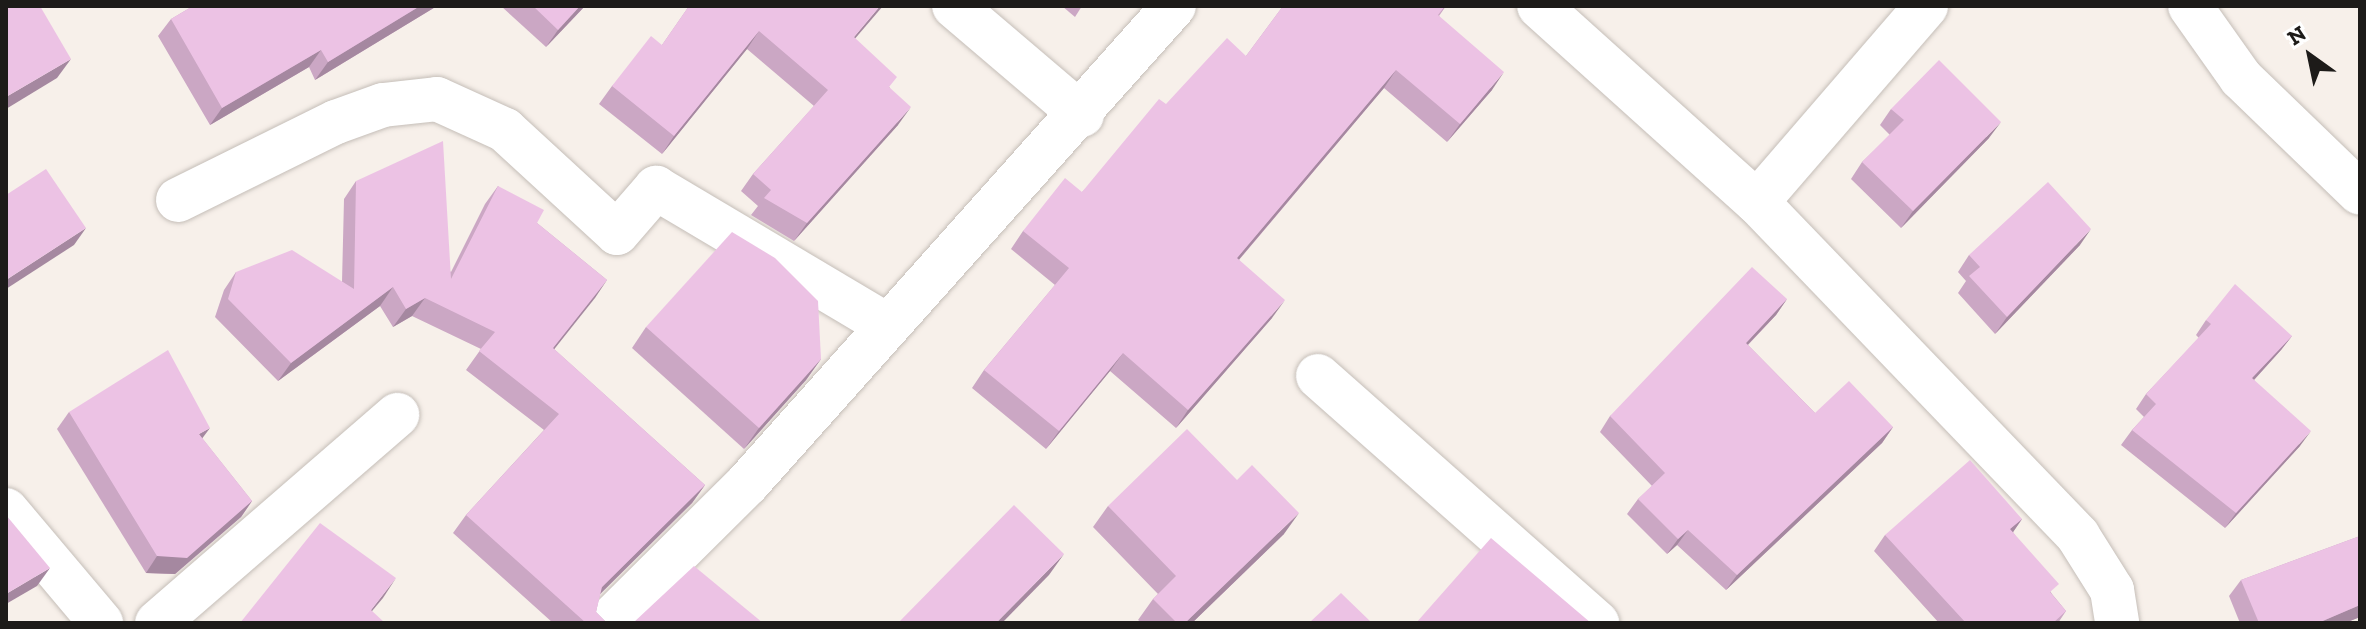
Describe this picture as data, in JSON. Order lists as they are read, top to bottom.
{
  "north": "top left"
}
